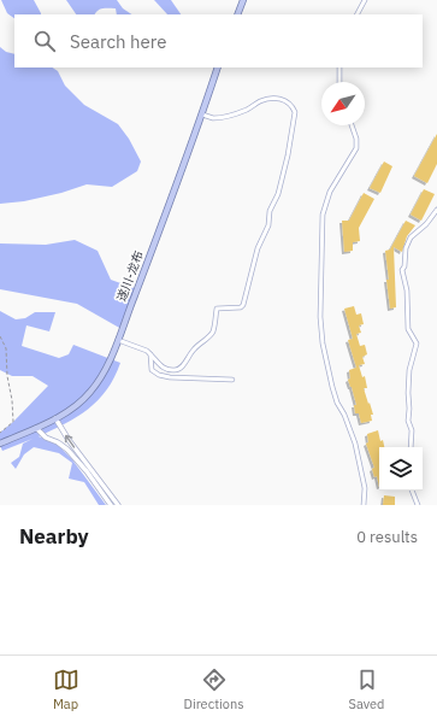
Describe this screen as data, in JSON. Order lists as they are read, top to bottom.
{
  "streets": {
    "main road": ["遂川-龙布"]
  },
  "north": "bottom left",
  "page": {
    "search": "Search here",
    "heading": ["Nearby", "0 results"],
    "nav": ["Map", "Directions", "Saved"]
  }
}
